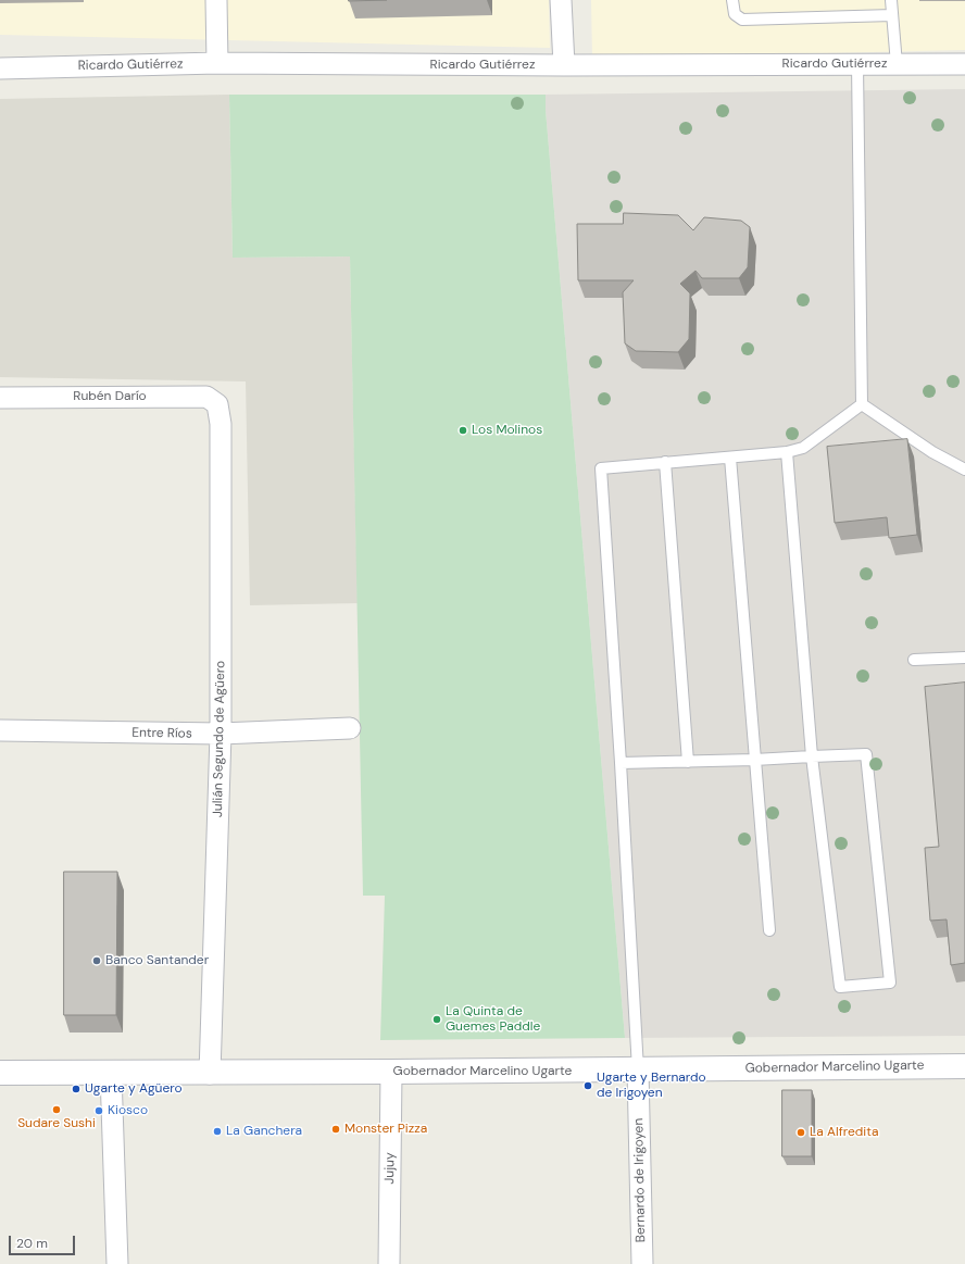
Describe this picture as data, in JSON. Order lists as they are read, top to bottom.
{
  "streets": {
    "street": [
      "Ricardo Gutiérrez",
      "Rubén Darío",
      "Entre Ríos",
      "Julián Segundo de Agüero",
      "Gobernador Marcelino Ugarte",
      "Jujuy",
      "Bernardo de Irigoyen"
    ]
  },
  "crossings": [
    ["Rubén Darío", "Julián Segundo de Agüero"],
    ["Entre Ríos", "Julián Segundo de Agüero"],
    ["Julián Segundo de Agüero", "Gobernador Marcelino Ugarte"],
    ["Gobernador Marcelino Ugarte", "Jujuy"],
    ["Gobernador Marcelino Ugarte", "Bernardo de Irigoyen"]
  ],
  "places": [
    "Los Molinos",
    "Banco Santander",
    "La Quinta de Guemes Paddle",
    "Ugarte y Bernardo de Irigoyen",
    "Ugarte y Agüero",
    "Sudare Sushi",
    "Kiosco",
    "Monster Pizza",
    "La Ganchera",
    "La Alfredita"
  ],
  "scale_bar": "20 m"
}
